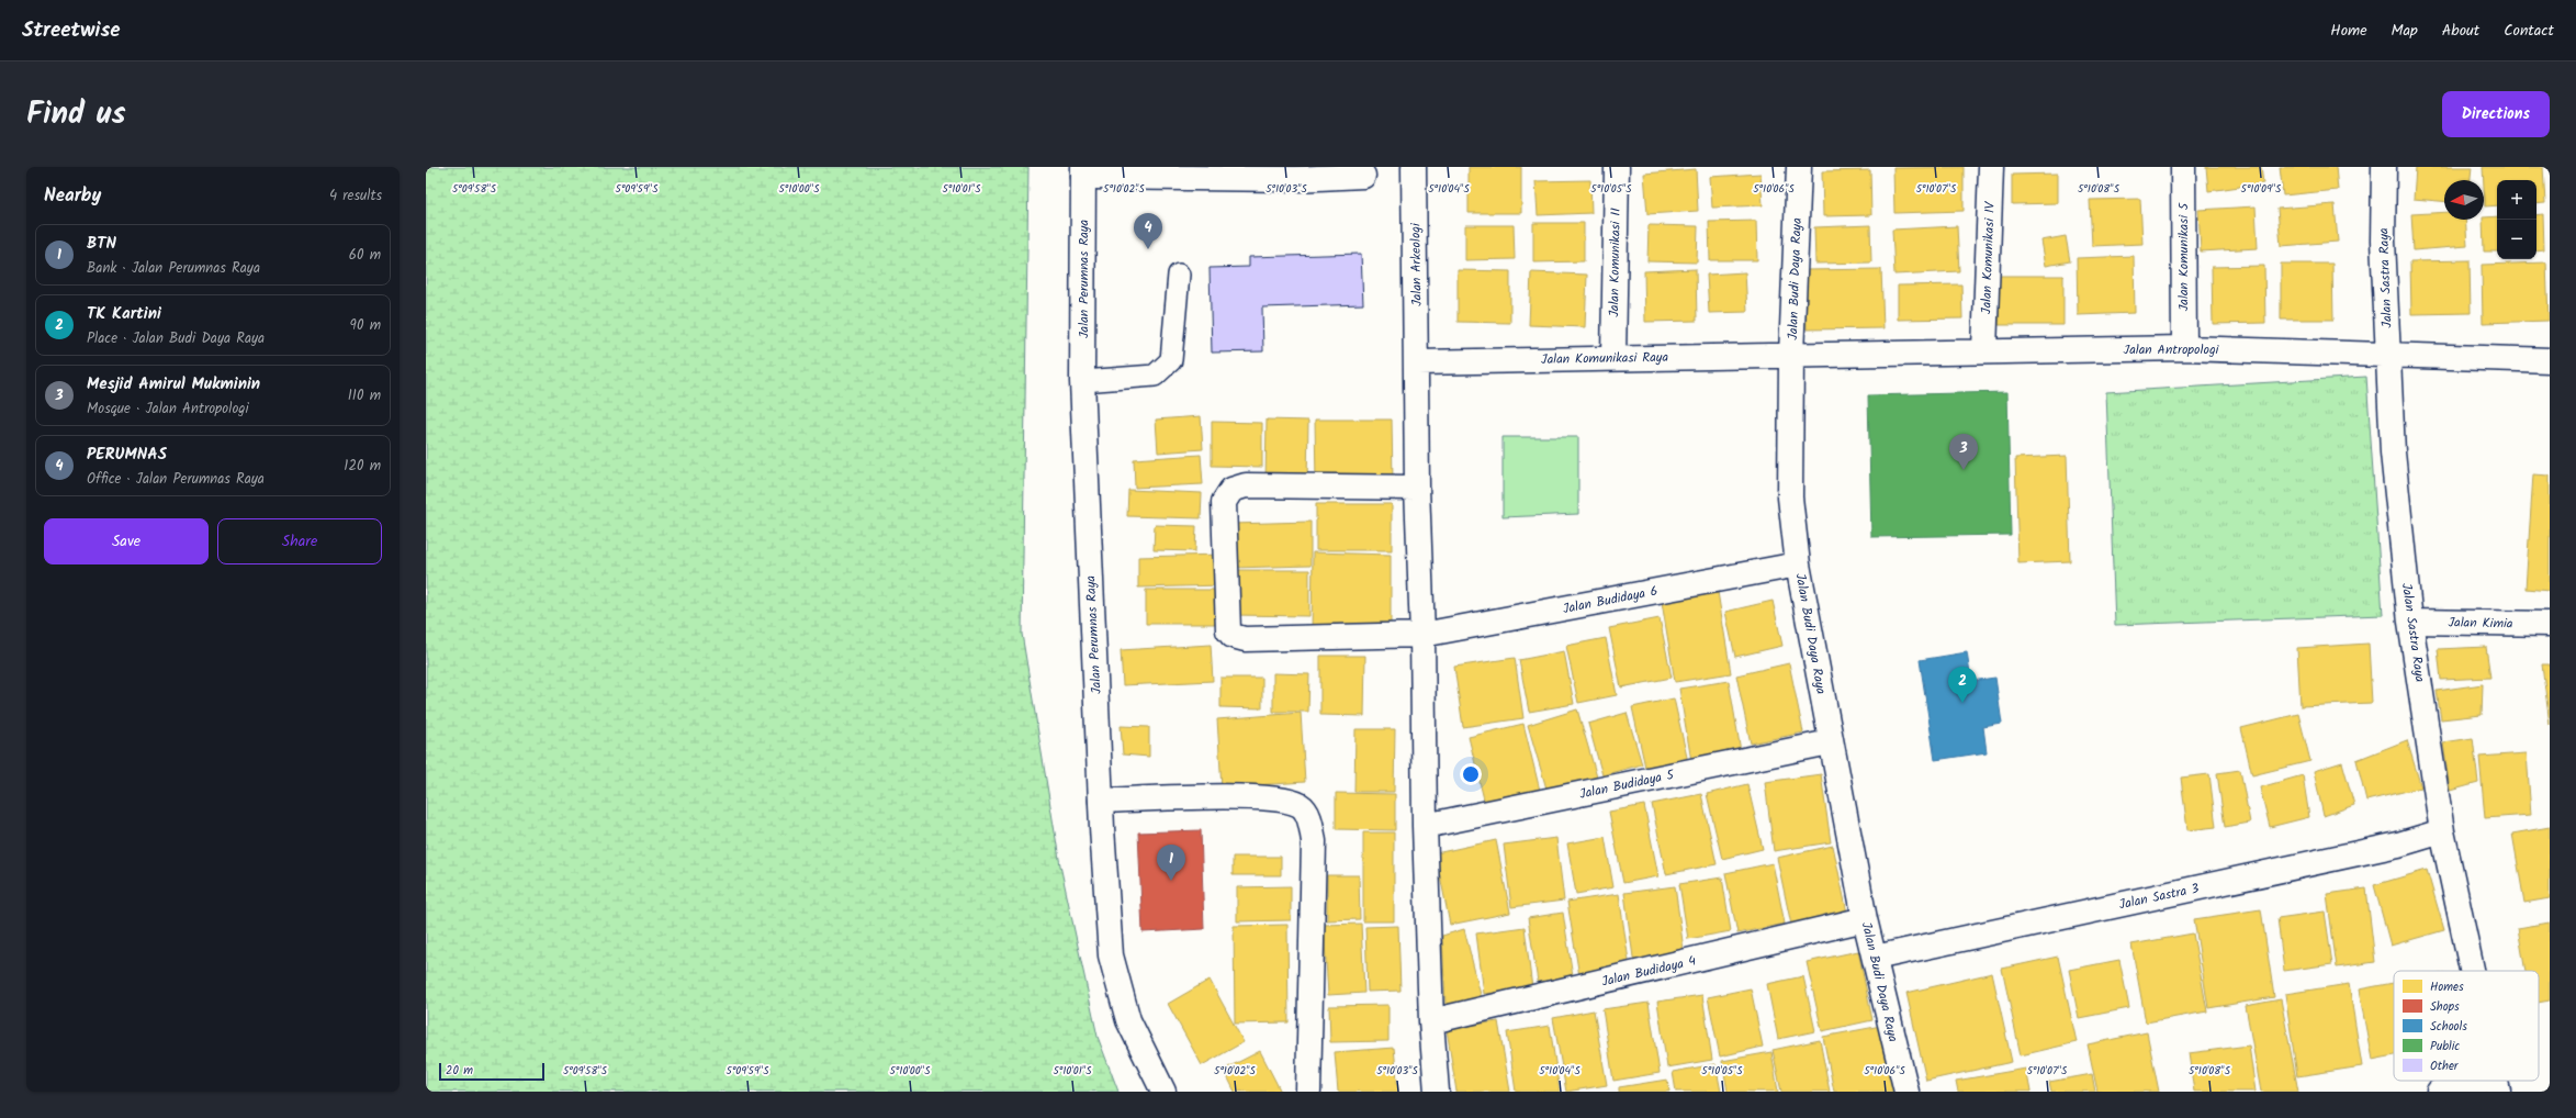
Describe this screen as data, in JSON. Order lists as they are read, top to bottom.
{
  "streets": {
    "street": [
      "Jalan Komunikasi 5",
      "Jalan Komunikasi IV",
      "Jalan Komunikasi II",
      "Jalan Arkeologi",
      "Jalan Sastra Raya",
      "Jalan Perumnas Raya",
      "Jalan Budi Daya Raya",
      "Jalan Antropologi",
      "Jalan Komunikasi Raya",
      "Jalan Budidaya 6",
      "Jalan Kimia",
      "Jalan Budidaya 5",
      "Jalan Sastra 3",
      "Jalan Budidaya 4"
    ]
  },
  "crossings": [
    ["Jalan Komunikasi 5", "Jalan Antropologi"],
    ["Jalan Komunikasi IV", "Jalan Antropologi"],
    ["Jalan Komunikasi II", "Jalan Komunikasi Raya"],
    ["Jalan Arkeologi", "Jalan Komunikasi Raya"],
    ["Jalan Arkeologi", "Jalan Budidaya 6"],
    ["Jalan Arkeologi", "Jalan Budidaya 5"],
    ["Jalan Arkeologi", "Jalan Budidaya 4"],
    ["Jalan Sastra Raya", "Jalan Antropologi"],
    ["Jalan Sastra Raya", "Jalan Kimia"],
    ["Jalan Sastra Raya", "Jalan Sastra 3"],
    ["Jalan Budi Daya Raya", "Jalan Antropologi"],
    ["Jalan Budi Daya Raya", "Jalan Komunikasi Raya"],
    ["Jalan Budi Daya Raya", "Jalan Budidaya 6"],
    ["Jalan Budi Daya Raya", "Jalan Budidaya 5"],
    ["Jalan Budi Daya Raya", "Jalan Sastra 3"],
    ["Jalan Budi Daya Raya", "Jalan Budidaya 4"],
    ["Jalan Antropologi", "Jalan Komunikasi Raya"]
  ],
  "legend": [
    "Homes",
    "Shops",
    "Schools",
    "Public",
    "Other"
  ],
  "scale_bar": "20 m",
  "north": "left",
  "page": {
    "header": "Streetwise",
    "nav": [
      "Home",
      "Map",
      "About",
      "Contact"
    ],
    "title": "Find us",
    "buttons": [
      "Directions",
      ["Save", "Share"]
    ],
    "heading": ["Nearby", "4 results"],
    "map_buttons": ["+", "−"],
    "pins": [
      "4",
      "3",
      "2",
      "1"
    ],
    "list": [
      {
        "mark": "1",
        "name": "BTN",
        "note": "Bank · Jalan Perumnas Raya",
        "value": "60 m"
      },
      {
        "mark": "2",
        "name": "TK Kartini",
        "note": "Place · Jalan Budi Daya Raya",
        "value": "90 m"
      },
      {
        "mark": "3",
        "name": "Mesjid Amirul Mukminin",
        "note": "Mosque · Jalan Antropologi",
        "value": "110 m"
      },
      {
        "mark": "4",
        "name": "PERUMNAS",
        "note": "Office · Jalan Perumnas Raya",
        "value": "120 m"
      }
    ],
    "scale": "20 m"
  },
  "coordinates": [
    "5°09'58\"S",
    "5°09'59\"S",
    "5°10'00\"S",
    "5°10'01\"S",
    "5°10'02\"S",
    "5°10'03\"S",
    "5°10'04\"S",
    "5°10'05\"S",
    "5°10'06\"S",
    "5°10'07\"S",
    "5°10'08\"S",
    "5°10'09\"S"
  ]
}
